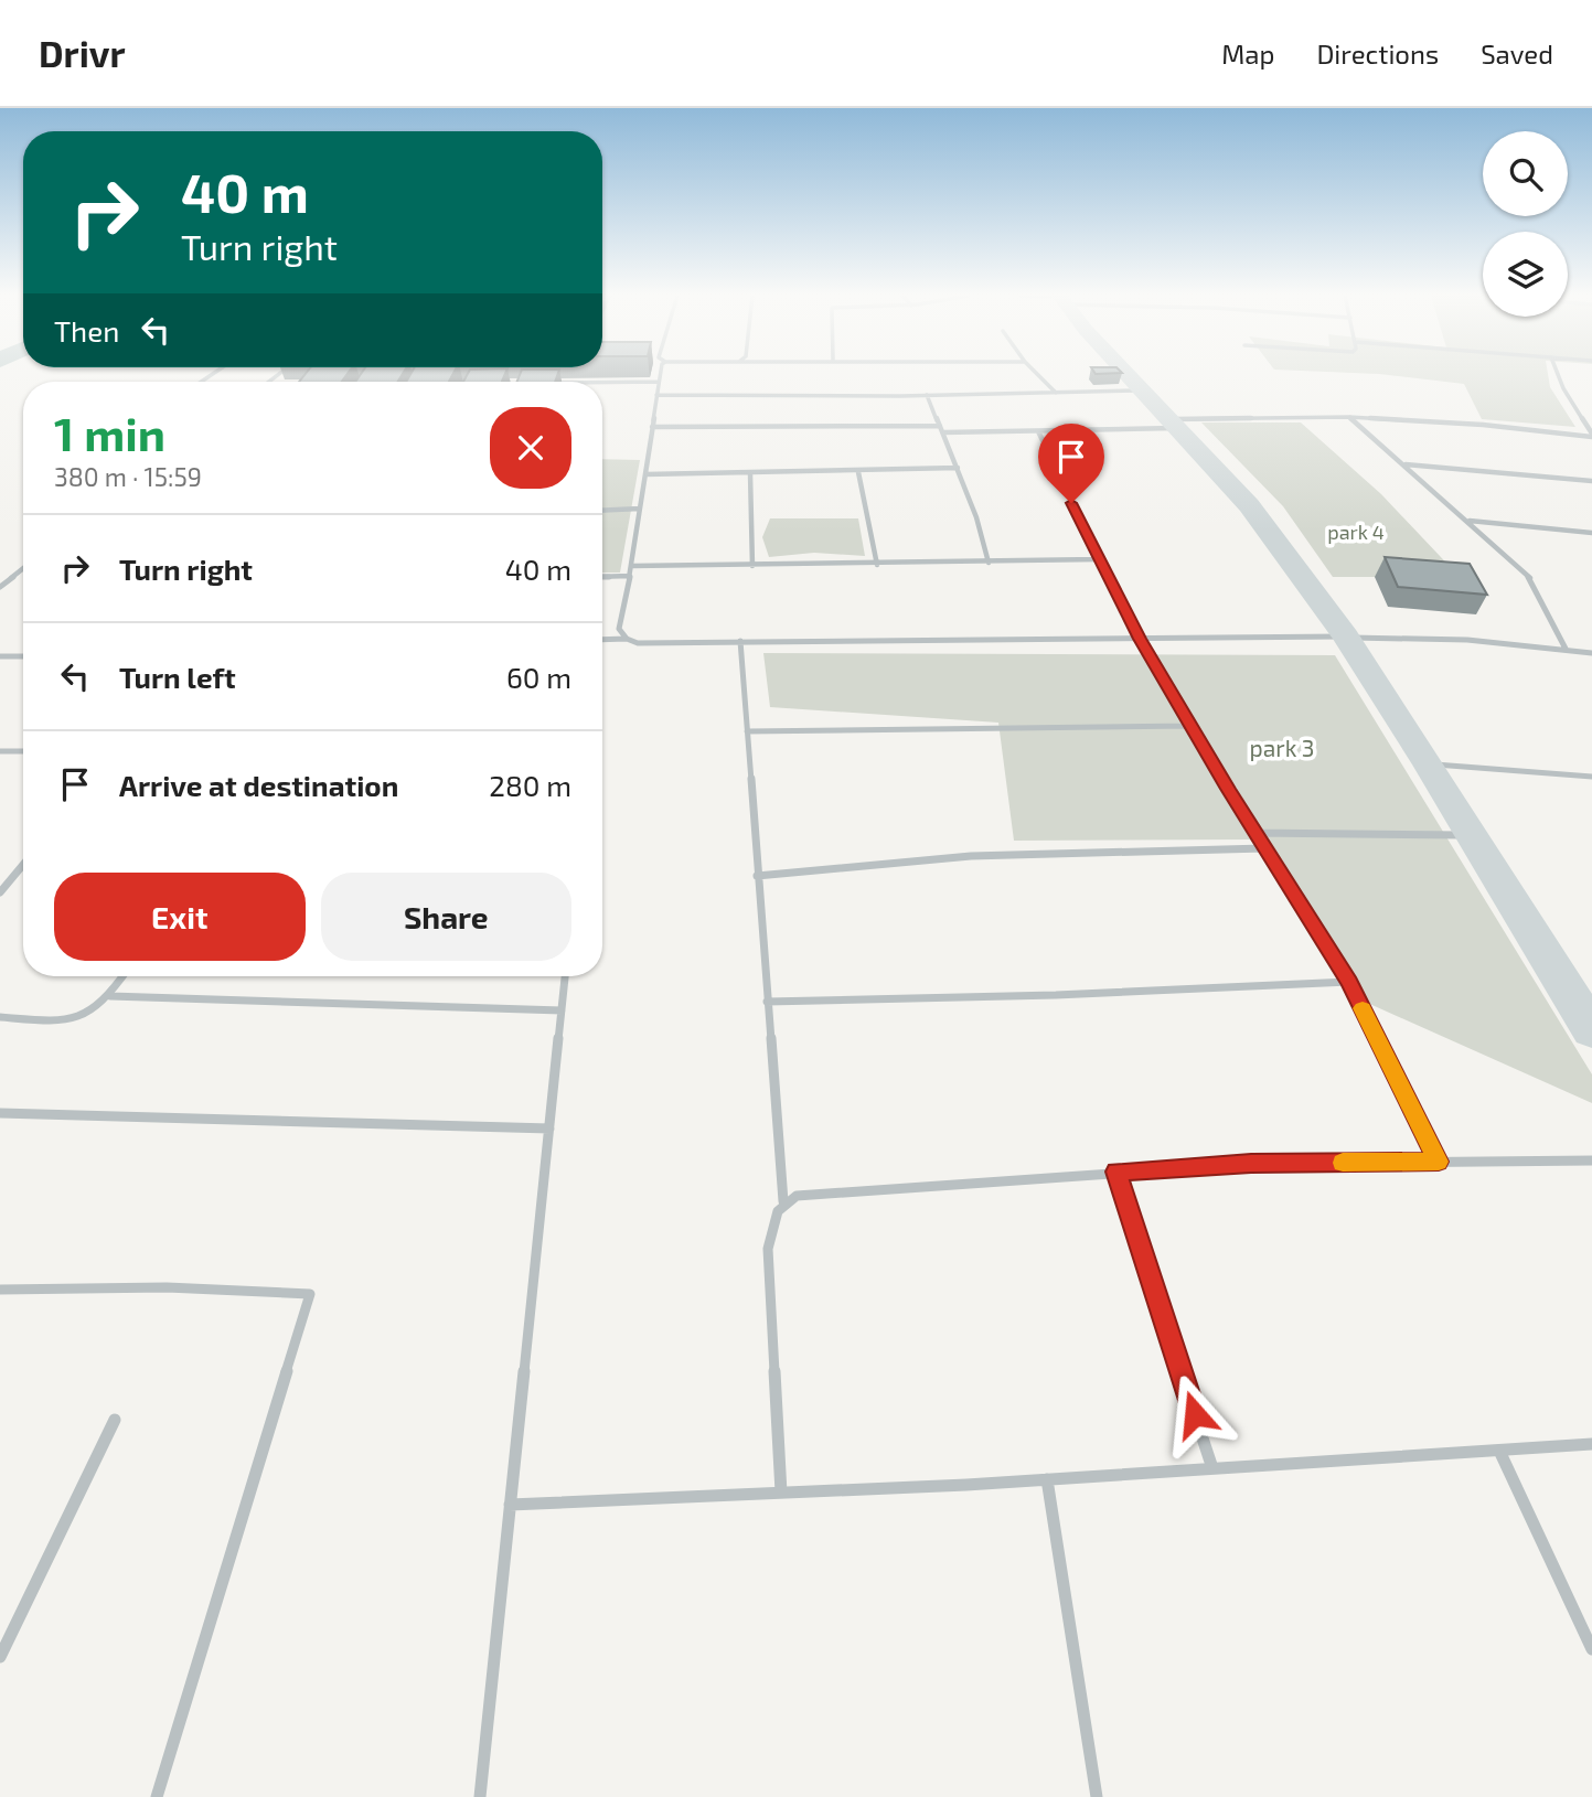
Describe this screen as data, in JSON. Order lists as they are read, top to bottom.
{
  "parks": ["park 4", "park 3"],
  "page": {
    "header": "Drivr",
    "nav": ["Map", "Directions", "Saved"],
    "turn": ["40 m", "Turn right"],
    "then": "Then",
    "heading": ["1 min", "380 m · 15:59"],
    "list": [
      {
        "name": "Turn right",
        "value": "40 m"
      },
      {
        "name": "Turn left",
        "value": "60 m"
      },
      {
        "name": "Arrive at destination",
        "value": "280 m"
      }
    ],
    "buttons": ["Exit", "Share"]
  }
}
